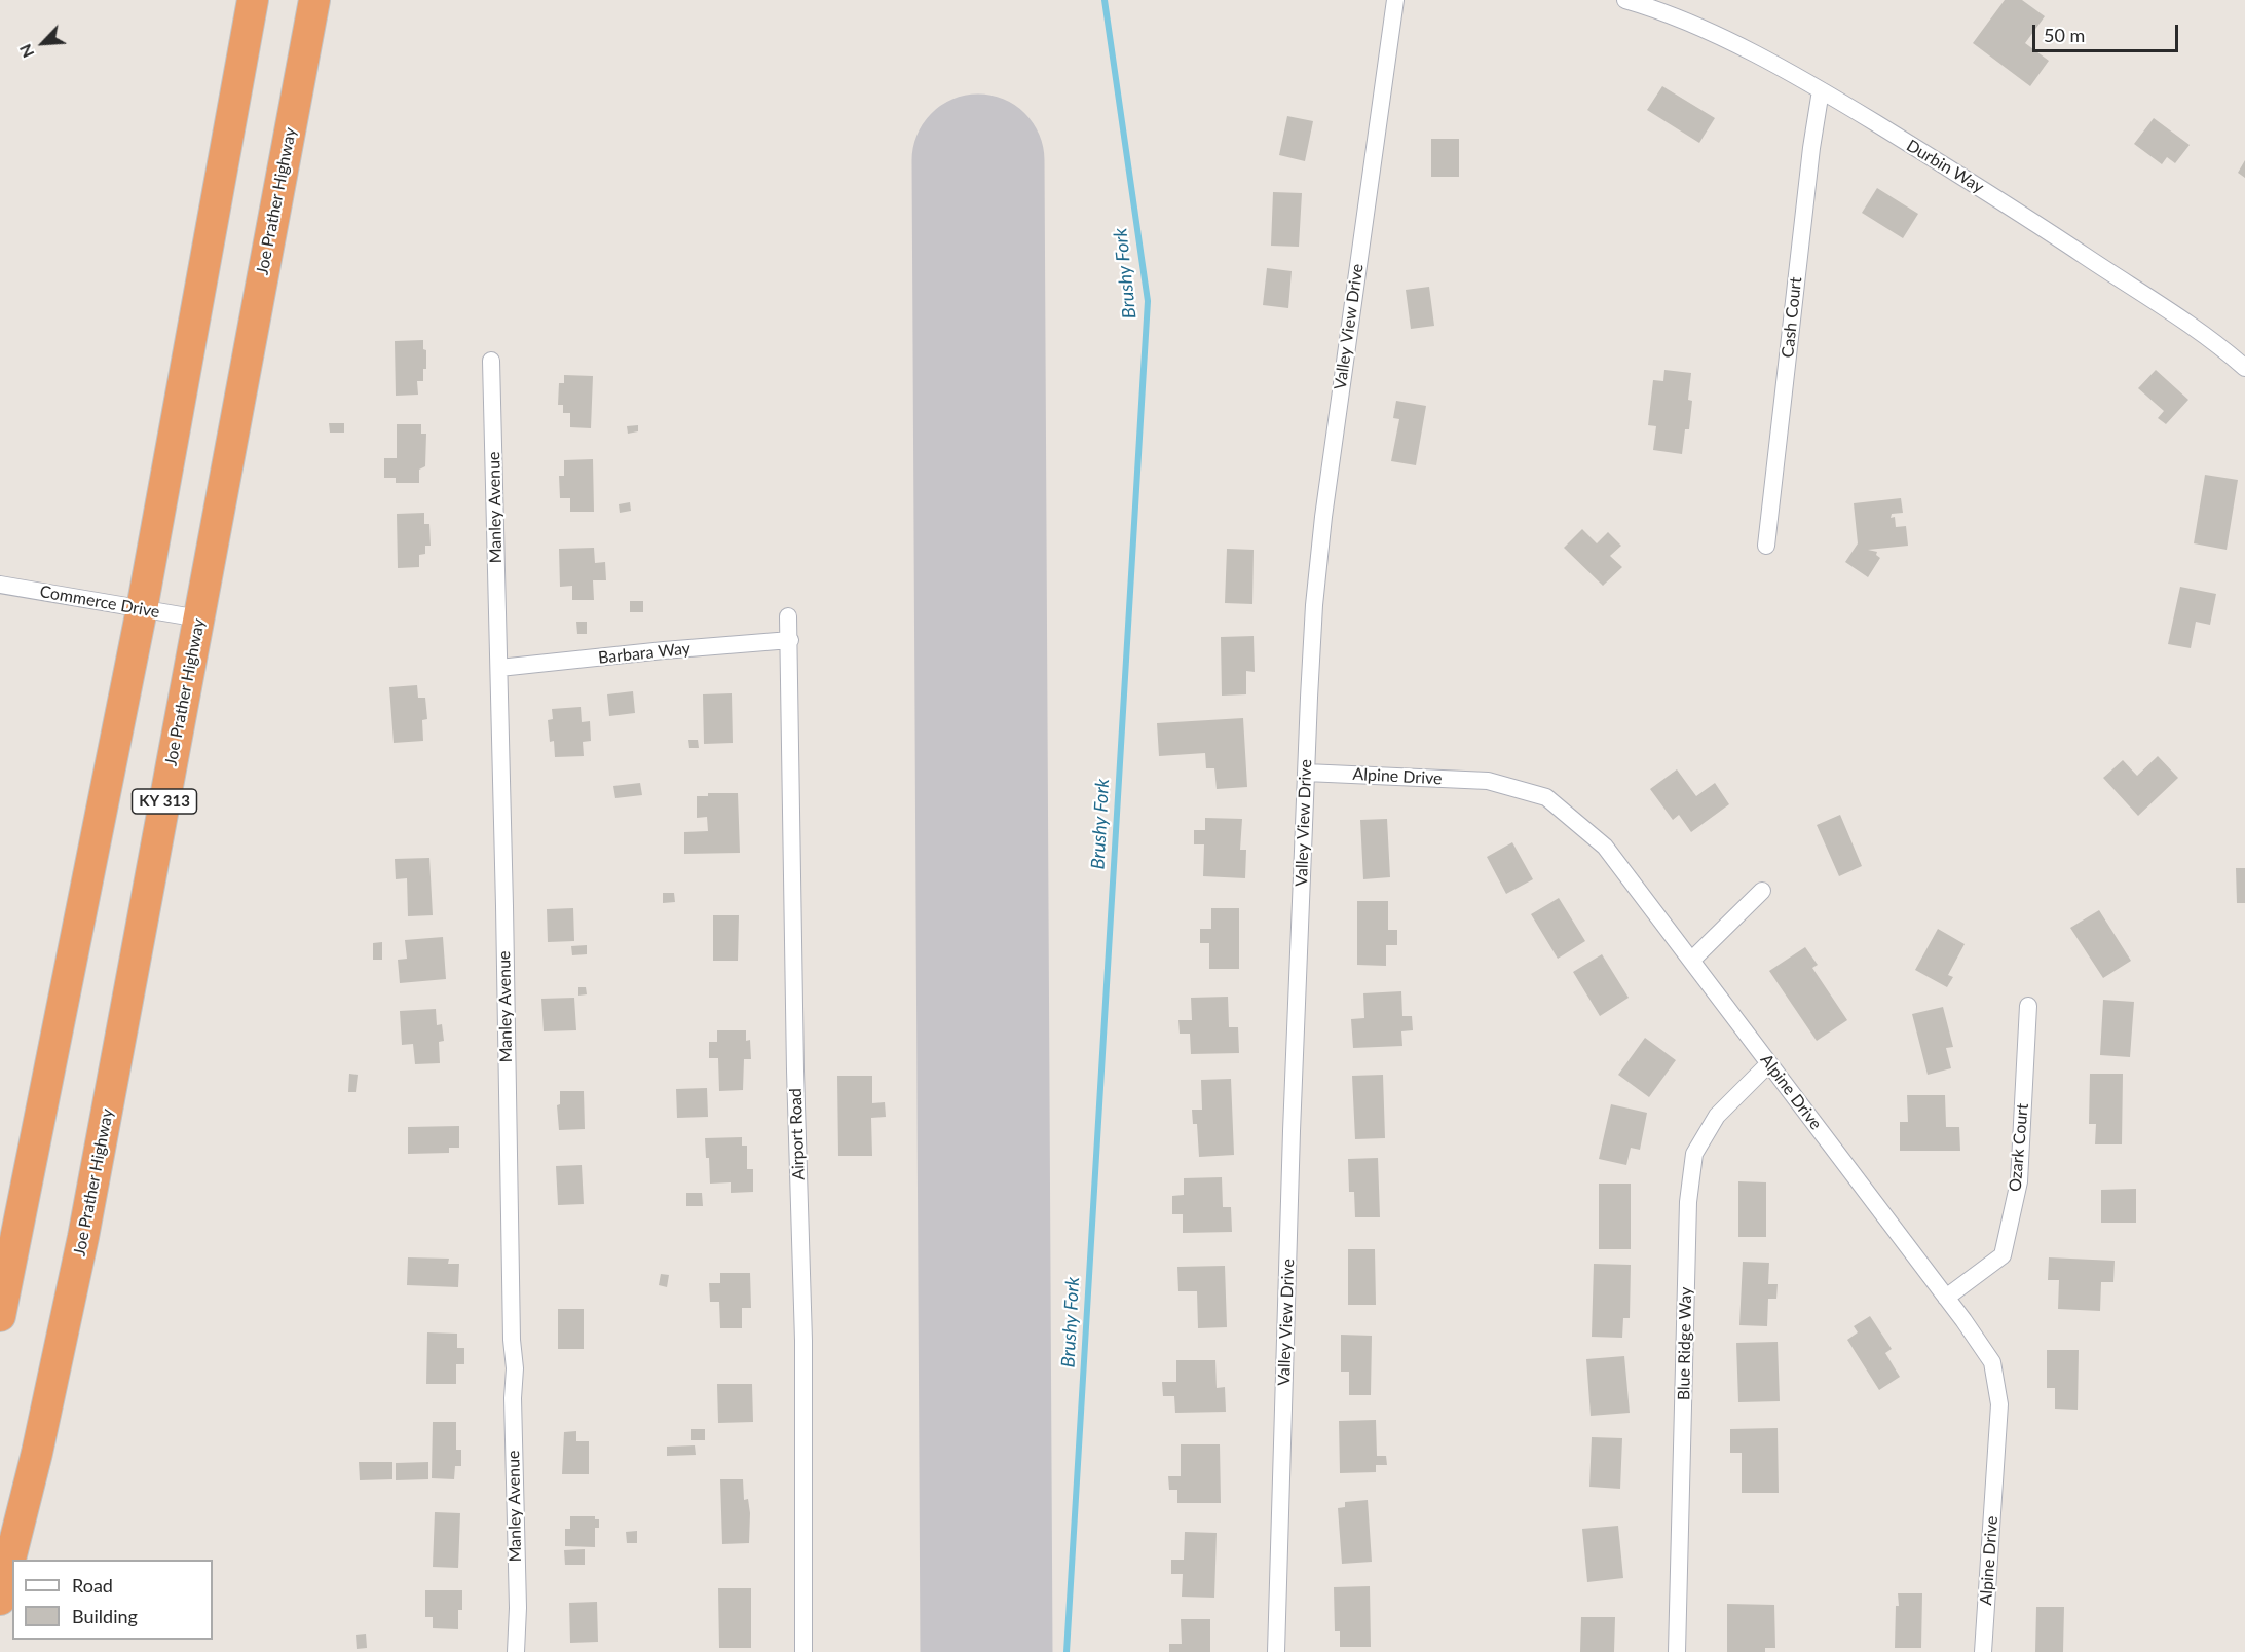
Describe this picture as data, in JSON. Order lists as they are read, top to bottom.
{
  "streets": {
    "highway": ["Joe Prather Highway", "KY 313"],
    "street": [
      "Durbin Way",
      "Cash Court",
      "Valley View Drive",
      "Manley Avenue",
      "Commerce Drive",
      "Barbara Way",
      "Alpine Drive",
      "Airport Road",
      "Ozark Court",
      "Blue Ridge Way"
    ]
  },
  "crossings": [
    ["Durbin Way", "Cash Court"],
    ["Joe Prather Highway", "Commerce Drive"],
    ["Valley View Drive", "Alpine Drive"],
    ["Manley Avenue", "Barbara Way"],
    ["Barbara Way", "Airport Road"],
    ["Alpine Drive", "Ozark Court"],
    ["Alpine Drive", "Blue Ridge Way"]
  ],
  "water": ["Brushy Fork"],
  "legend": ["Road", "Building"],
  "scale_bar": "50 m",
  "north": "bottom left"
}
